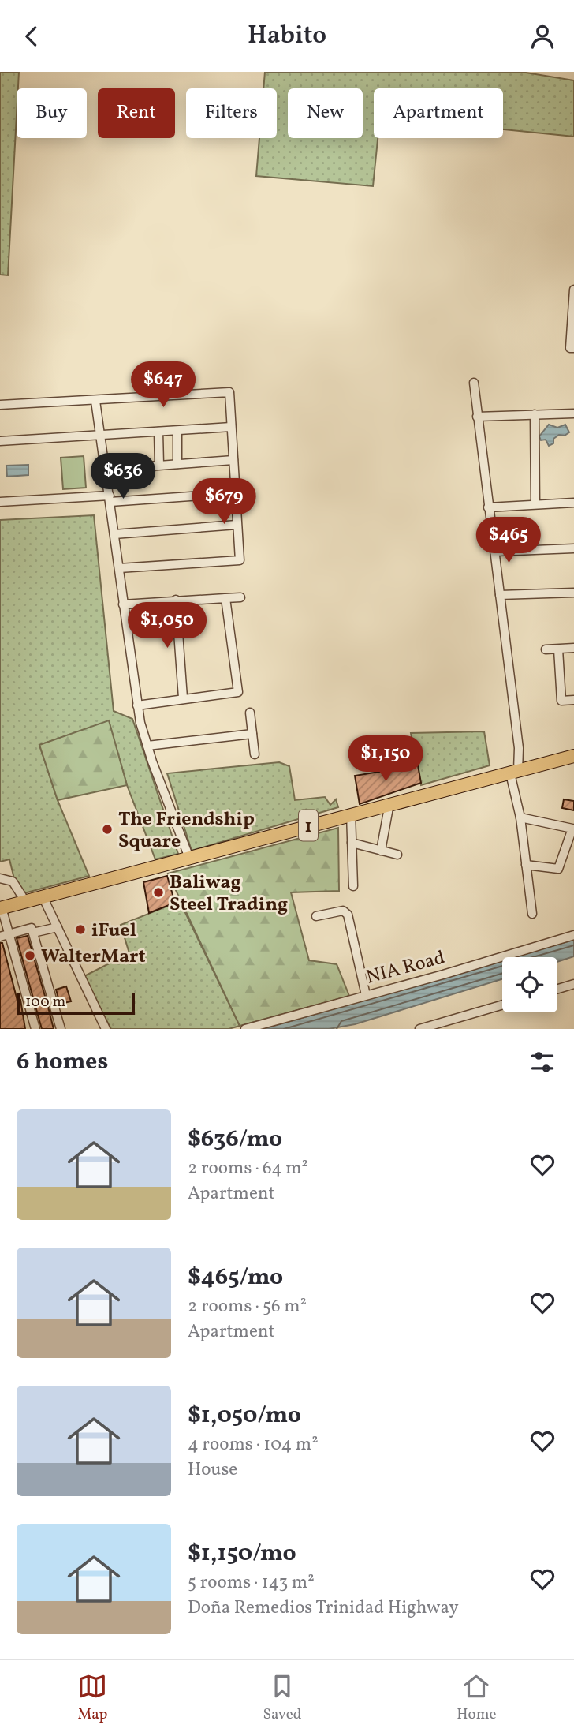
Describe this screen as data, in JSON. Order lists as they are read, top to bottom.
{
  "streets": {
    "highway": ["1"],
    "street": ["NIA Road"]
  },
  "places": [
    "The Friendship Square",
    "Baliwag Steel Trading",
    "iFuel",
    "WalterMart"
  ],
  "scale_bar": "100 m",
  "page": {
    "header": "Habito",
    "chip": [
      "Buy",
      "Rent",
      "Filters",
      "New",
      "Apartment"
    ],
    "price": [
      "$647",
      "$636",
      "$679",
      "$465",
      "$1,050",
      "$1,150"
    ],
    "scale": "100 m",
    "heading": "6 homes",
    "list": [
      {
        "name": "$636/mo",
        "note": "2 rooms · 64 m² · Apartment"
      },
      {
        "name": "$465/mo",
        "note": "2 rooms · 56 m² · Apartment"
      },
      {
        "name": "$1,050/mo",
        "note": "4 rooms · 104 m² · House"
      },
      {
        "name": "$1,150/mo",
        "note": "5 rooms · 143 m² · Doña Remedios Trinidad Highway"
      }
    ],
    "tabs": ["Map", "Saved", "Home"]
  }
}
